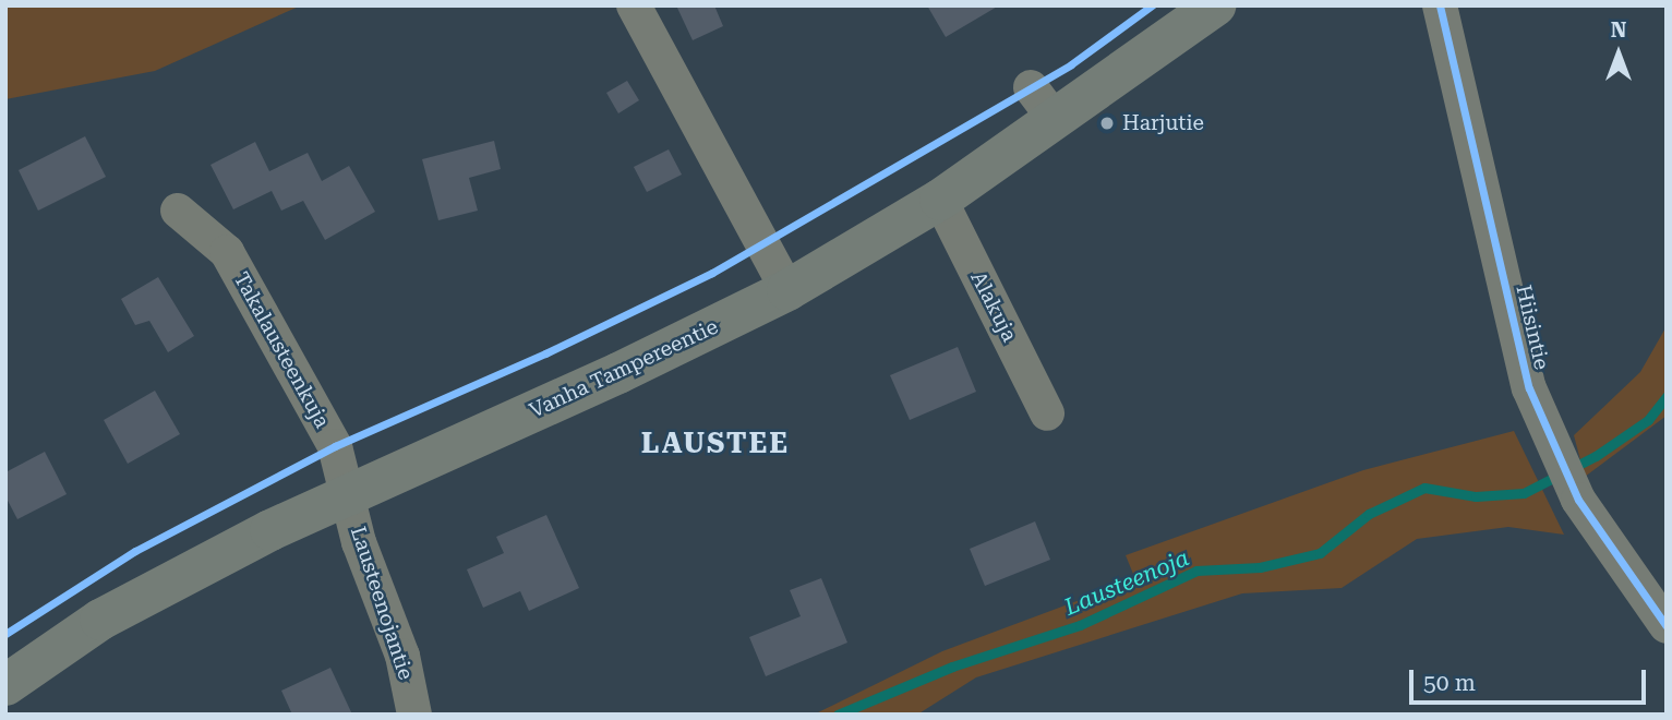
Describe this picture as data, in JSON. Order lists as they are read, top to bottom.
{
  "streets": {
    "main road": ["Vanha Tampereentie"],
    "street": [
      "Alakuja",
      "Hiisintie",
      "Takalausteenkuja",
      "Lausteenojantie"
    ]
  },
  "crossings": [
    ["Alakuja", "Vanha Tampereentie"],
    ["Takalausteenkuja", "Vanha Tampereentie"],
    ["Takalausteenkuja", "Lausteenojantie"],
    ["Vanha Tampereentie", "Lausteenojantie"]
  ],
  "districts": ["LAUSTEE"],
  "water": ["Lausteenoja"],
  "places": ["Harjutie"],
  "scale_bar": "50 m",
  "north": "top"
}
